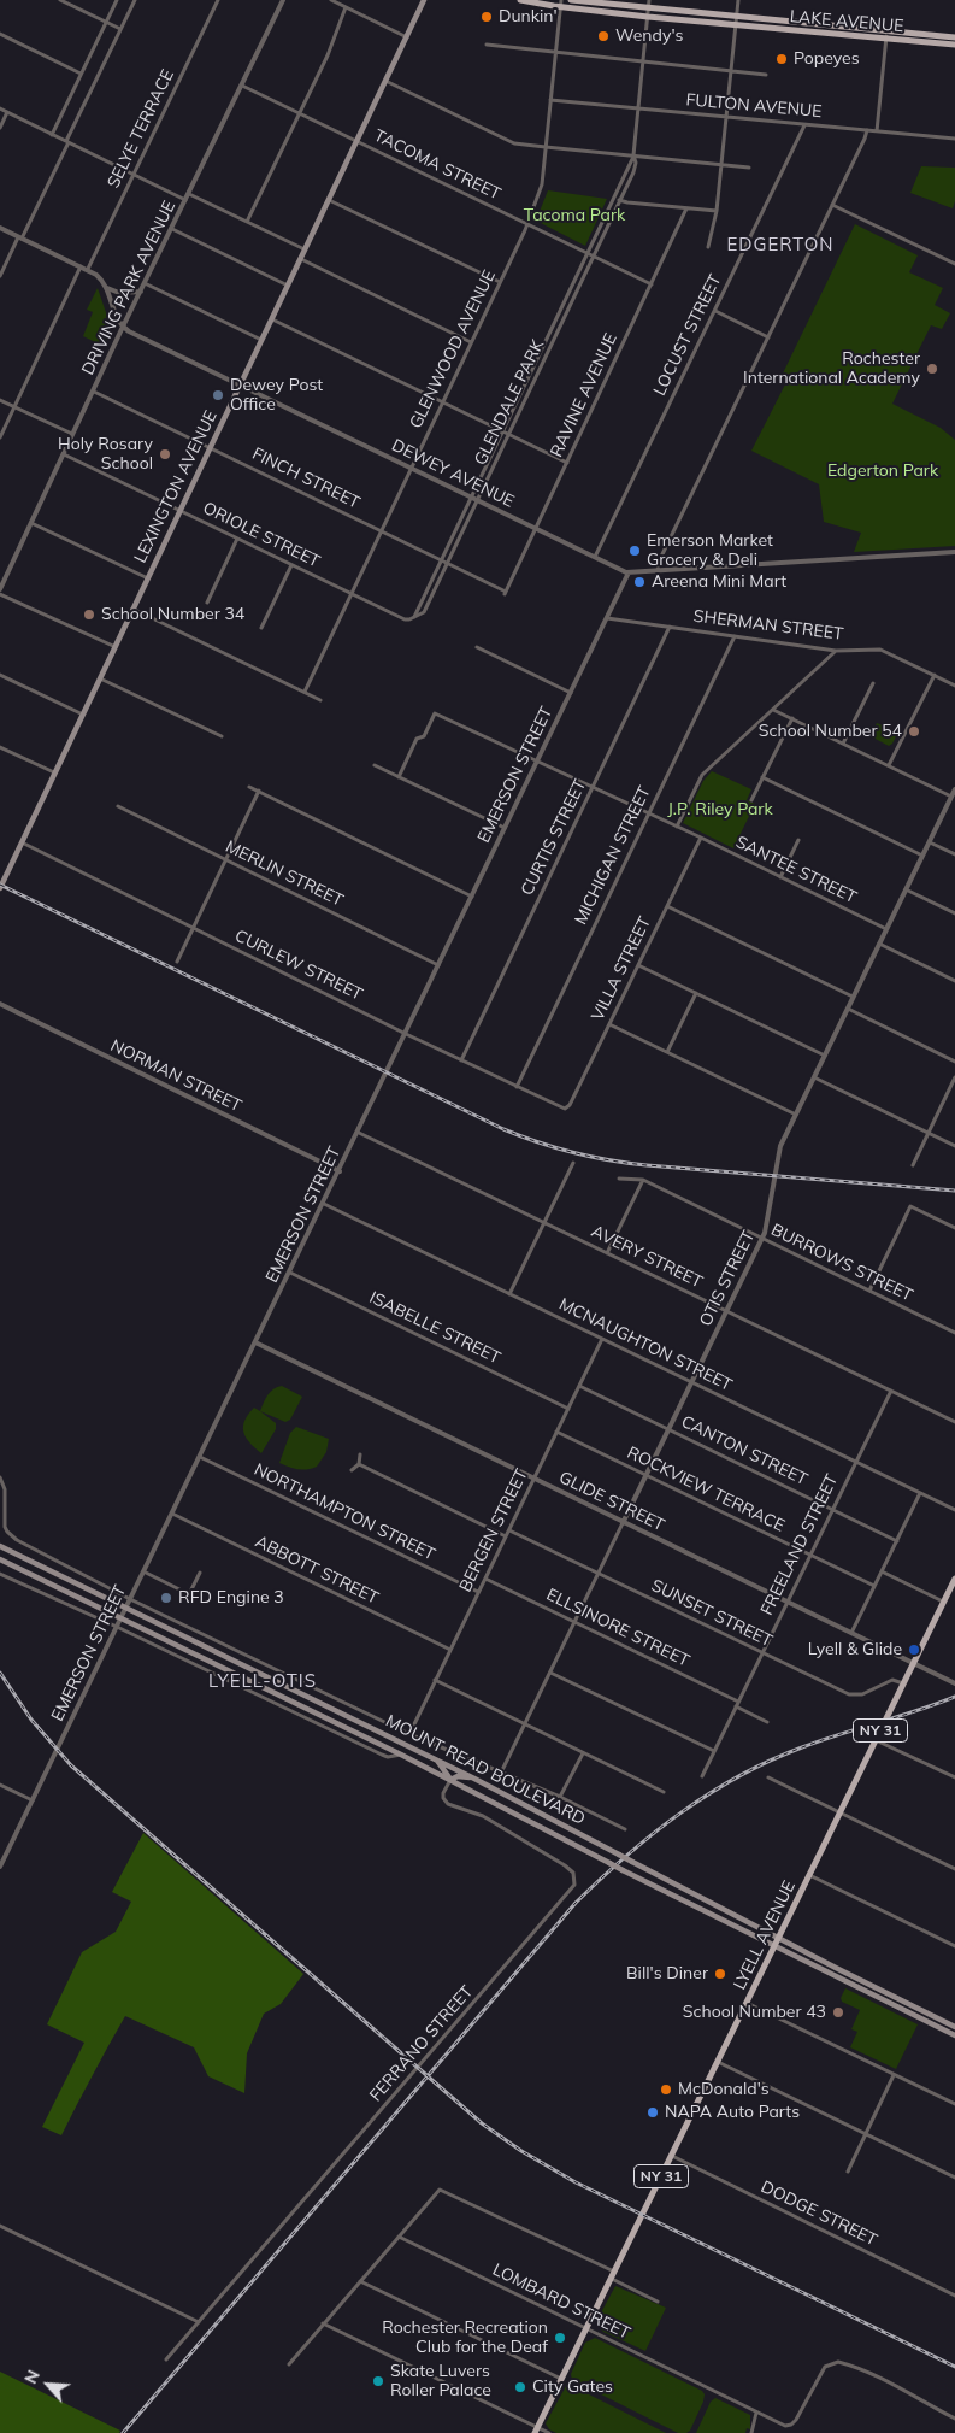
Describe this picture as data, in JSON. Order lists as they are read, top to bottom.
{
  "streets": {
    "main road": [
      "LAKE AVENUE",
      "LEXINGTON AVENUE",
      "NY 31",
      "MOUNT READ BOULEVARD",
      "LYELL AVENUE"
    ],
    "street": [
      "FULTON AVENUE",
      "SELYE TERRACE",
      "TACOMA STREET",
      "DRIVING PARK AVENUE",
      "LOCUST STREET",
      "GLENWOOD AVENUE",
      "RAVINE AVENUE",
      "GLENDALE PARK",
      "DEWEY AVENUE",
      "FINCH STREET",
      "ORIOLE STREET",
      "SHERMAN STREET",
      "EMERSON STREET",
      "CURTIS STREET",
      "MICHIGAN STREET",
      "SANTEE STREET",
      "MERLIN STREET",
      "CURLEW STREET",
      "VILLA STREET",
      "NORMAN STREET",
      "AVERY STREET",
      "BURROWS STREET",
      "OTIS STREET",
      "ISABELLE STREET",
      "MCNAUGHTON STREET",
      "CANTON STREET",
      "ROCKVIEW TERRACE",
      "GLIDE STREET",
      "NORTHAMPTON STREET",
      "BERGEN STREET",
      "FREELAND STREET",
      "ABBOTT STREET",
      "SUNSET STREET",
      "ELLSINORE STREET",
      "FERRANO STREET",
      "DODGE STREET",
      "LOMBARD STREET"
    ]
  },
  "crossings": [
    ["LAKE AVENUE", "GLENWOOD AVENUE"],
    ["LAKE AVENUE", "GLENDALE PARK"],
    ["FULTON AVENUE", "LOCUST STREET"],
    ["FULTON AVENUE", "GLENWOOD AVENUE"],
    ["FULTON AVENUE", "GLENDALE PARK"],
    ["TACOMA STREET", "DRIVING PARK AVENUE"],
    ["TACOMA STREET", "GLENWOOD AVENUE"],
    ["TACOMA STREET", "RAVINE AVENUE"],
    ["TACOMA STREET", "GLENDALE PARK"],
    ["TACOMA STREET", "LEXINGTON AVENUE"],
    ["DRIVING PARK AVENUE", "DEWEY AVENUE"],
    ["DRIVING PARK AVENUE", "FINCH STREET"],
    ["DRIVING PARK AVENUE", "ORIOLE STREET"],
    ["LOCUST STREET", "DEWEY AVENUE"],
    ["GLENWOOD AVENUE", "DEWEY AVENUE"],
    ["GLENWOOD AVENUE", "FINCH STREET"],
    ["GLENWOOD AVENUE", "ORIOLE STREET"],
    ["RAVINE AVENUE", "DEWEY AVENUE"],
    ["RAVINE AVENUE", "FINCH STREET"],
    ["GLENDALE PARK", "DEWEY AVENUE"],
    ["GLENDALE PARK", "FINCH STREET"],
    ["GLENDALE PARK", "ORIOLE STREET"],
    ["DEWEY AVENUE", "LEXINGTON AVENUE"],
    ["DEWEY AVENUE", "EMERSON STREET"],
    ["FINCH STREET", "LEXINGTON AVENUE"],
    ["LEXINGTON AVENUE", "ORIOLE STREET"],
    ["LEXINGTON AVENUE", "CURLEW STREET"],
    ["SHERMAN STREET", "EMERSON STREET"],
    ["SHERMAN STREET", "CURTIS STREET"],
    ["SHERMAN STREET", "MICHIGAN STREET"],
    ["EMERSON STREET", "SANTEE STREET"],
    ["EMERSON STREET", "MERLIN STREET"],
    ["EMERSON STREET", "CURLEW STREET"],
    ["EMERSON STREET", "NORMAN STREET"],
    ["EMERSON STREET", "AVERY STREET"],
    ["EMERSON STREET", "ISABELLE STREET"],
    ["EMERSON STREET", "MCNAUGHTON STREET"],
    ["EMERSON STREET", "GLIDE STREET"],
    ["EMERSON STREET", "NORTHAMPTON STREET"],
    ["EMERSON STREET", "ABBOTT STREET"],
    ["EMERSON STREET", "MOUNT READ BOULEVARD"],
    ["CURTIS STREET", "SANTEE STREET"],
    ["CURTIS STREET", "CURLEW STREET"],
    ["MICHIGAN STREET", "SANTEE STREET"],
    ["MICHIGAN STREET", "CURLEW STREET"],
    ["SANTEE STREET", "VILLA STREET"],
    ["SANTEE STREET", "OTIS STREET"],
    ["CURLEW STREET", "VILLA STREET"],
    ["AVERY STREET", "OTIS STREET"],
    ["AVERY STREET", "FREELAND STREET"],
    ["BURROWS STREET", "OTIS STREET"],
    ["OTIS STREET", "MCNAUGHTON STREET"],
    ["OTIS STREET", "CANTON STREET"],
    ["OTIS STREET", "ROCKVIEW TERRACE"],
    ["OTIS STREET", "GLIDE STREET"],
    ["OTIS STREET", "SUNSET STREET"],
    ["OTIS STREET", "ELLSINORE STREET"],
    ["OTIS STREET", "MOUNT READ BOULEVARD"],
    ["ISABELLE STREET", "BERGEN STREET"],
    ["MCNAUGHTON STREET", "BERGEN STREET"],
    ["MCNAUGHTON STREET", "FREELAND STREET"],
    ["CANTON STREET", "BERGEN STREET"],
    ["CANTON STREET", "FREELAND STREET"],
    ["ROCKVIEW TERRACE", "BERGEN STREET"],
    ["ROCKVIEW TERRACE", "FREELAND STREET"],
    ["GLIDE STREET", "BERGEN STREET"],
    ["GLIDE STREET", "FREELAND STREET"],
    ["GLIDE STREET", "LYELL AVENUE"],
    ["NORTHAMPTON STREET", "BERGEN STREET"],
    ["BERGEN STREET", "ABBOTT STREET"],
    ["BERGEN STREET", "SUNSET STREET"],
    ["BERGEN STREET", "ELLSINORE STREET"],
    ["BERGEN STREET", "MOUNT READ BOULEVARD"],
    ["FREELAND STREET", "SUNSET STREET"],
    ["FREELAND STREET", "ELLSINORE STREET"],
    ["SUNSET STREET", "LYELL AVENUE"],
    ["MOUNT READ BOULEVARD", "LYELL AVENUE"],
    ["MOUNT READ BOULEVARD", "FERRANO STREET"],
    ["LYELL AVENUE", "DODGE STREET"],
    ["LYELL AVENUE", "LOMBARD STREET"]
  ],
  "districts": ["EDGERTON", "LYELL-OTIS"],
  "parks": ["Tacoma Park", "Edgerton Park", "J.P. Riley Park"],
  "places": [
    "Dunkin'",
    "Wendy's",
    "Popeyes",
    "Rochester International Academy",
    "Dewey Post Office",
    "Holy Rosary School",
    "Emerson Market Grocery & Deli",
    "Areena Mini Mart",
    "School Number 34",
    "School Number 54",
    "RFD Engine 3",
    "Lyell & Glide",
    "Bill's Diner",
    "School Number 43",
    "McDonald's",
    "NAPA Auto Parts",
    "Rochester Recreation Club for the Deaf",
    "Skate Luvers Roller Palace",
    "City Gates"
  ],
  "north": "top left"
}
